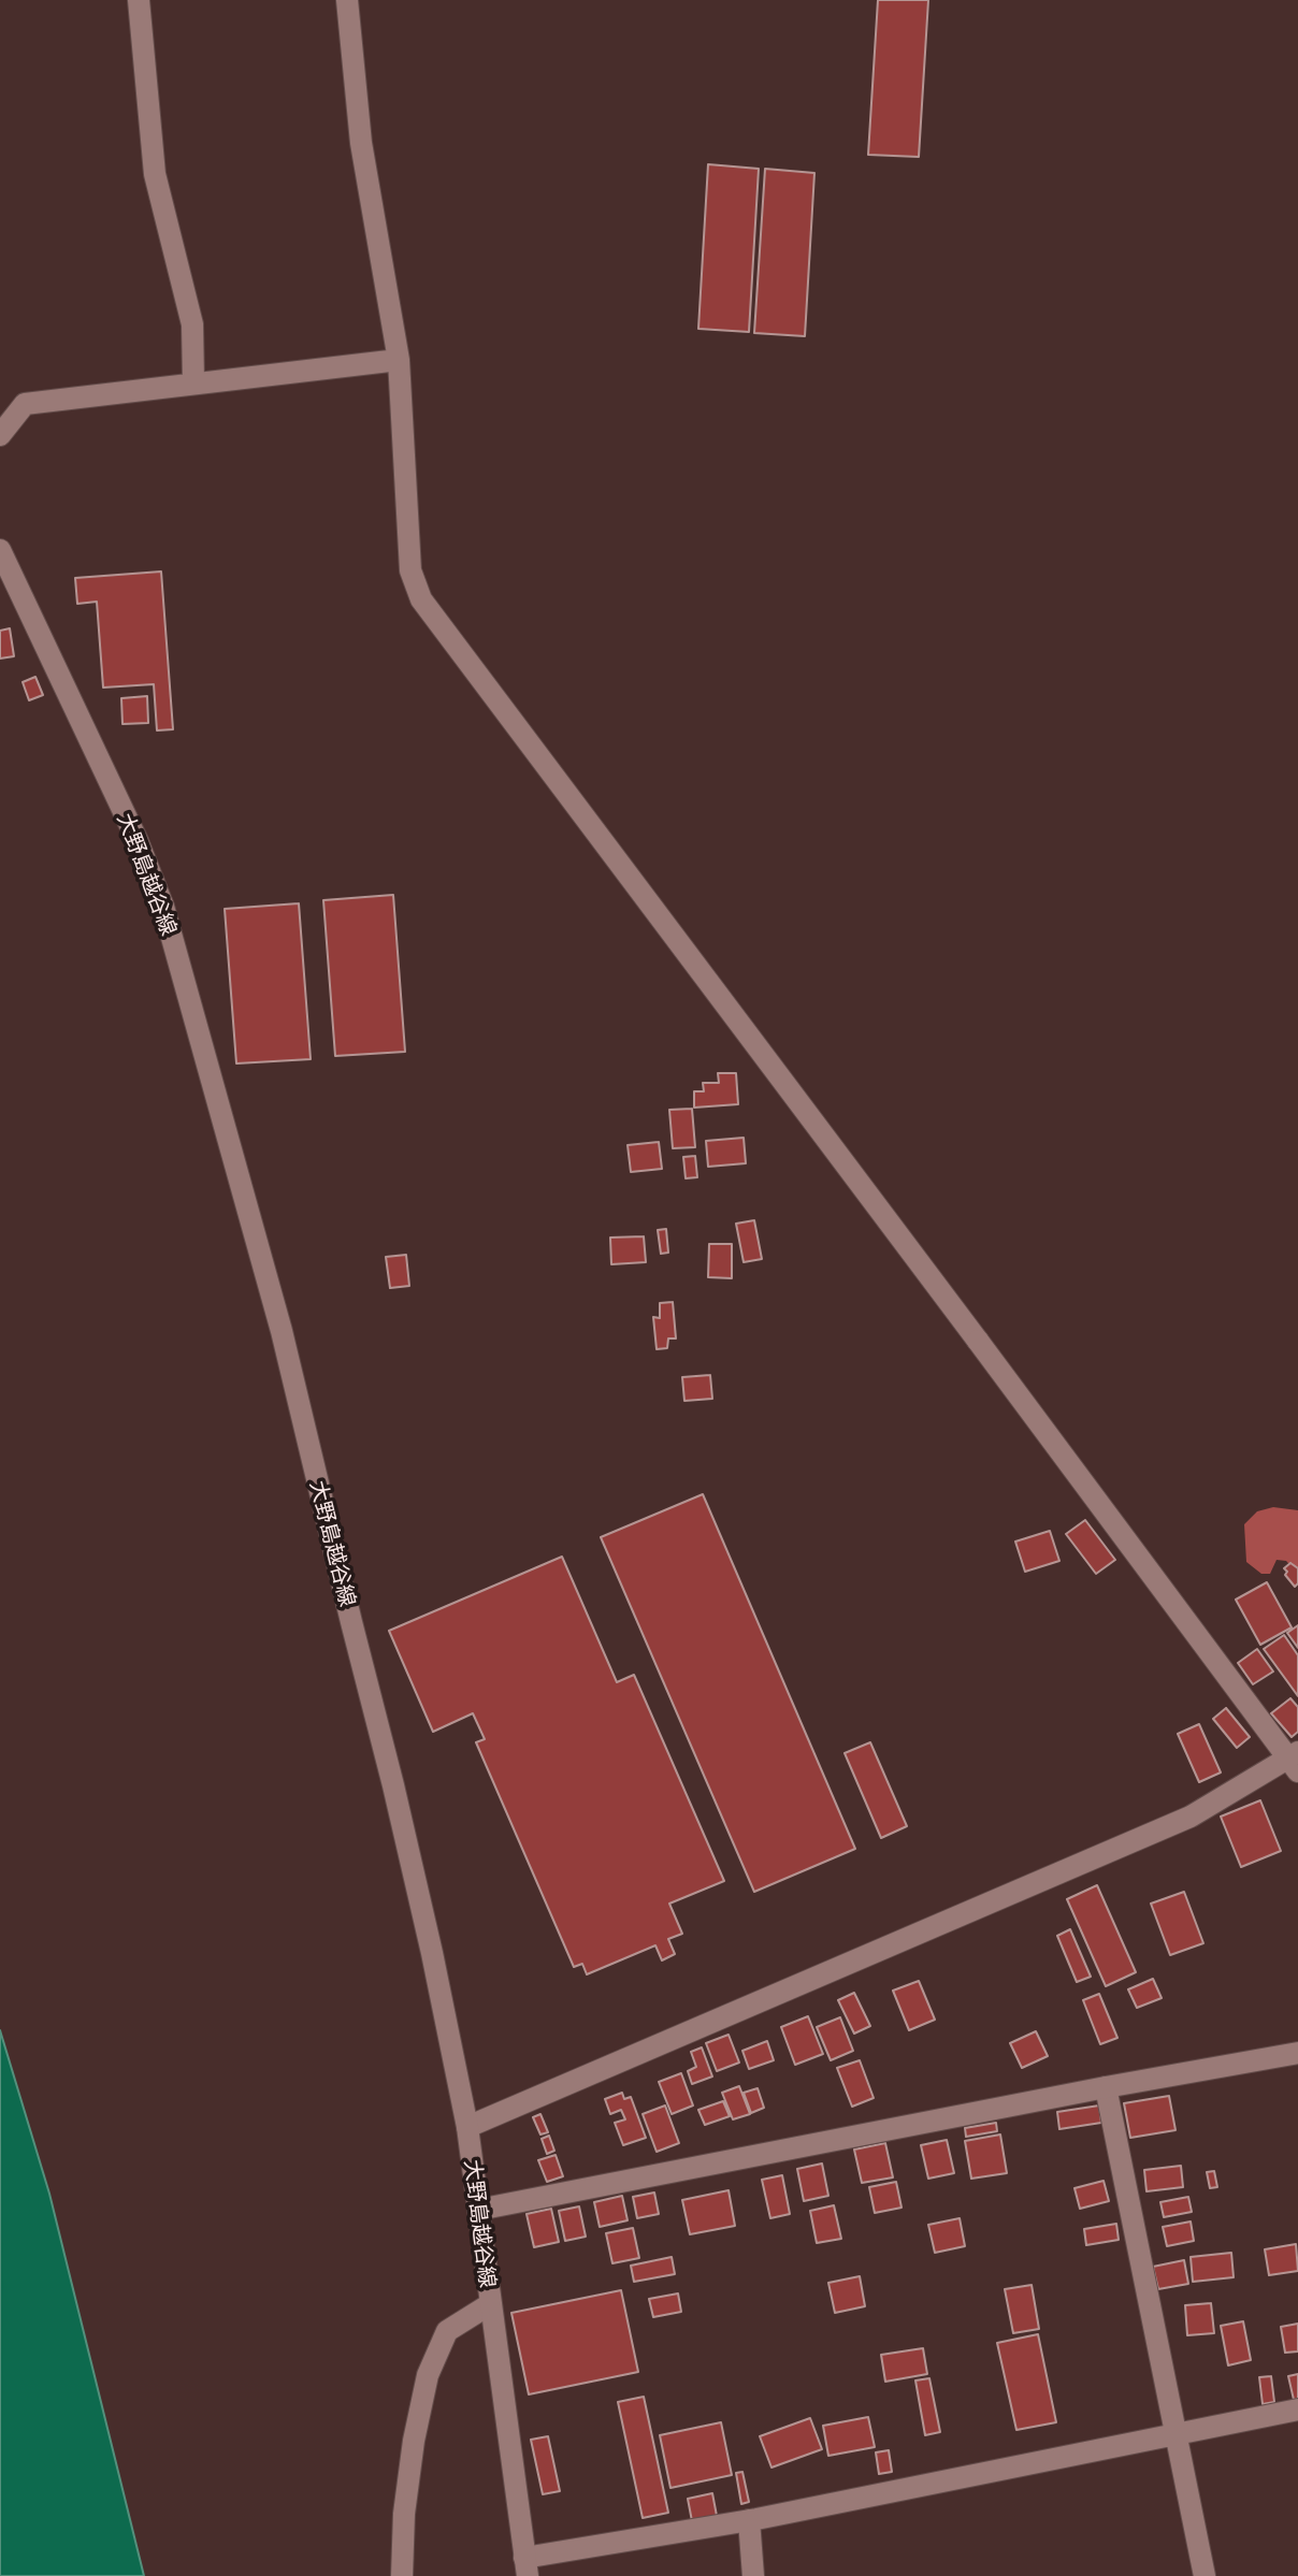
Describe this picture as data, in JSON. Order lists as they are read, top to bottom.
{
  "streets": {
    "street": ["大野島越谷線"]
  }
}
